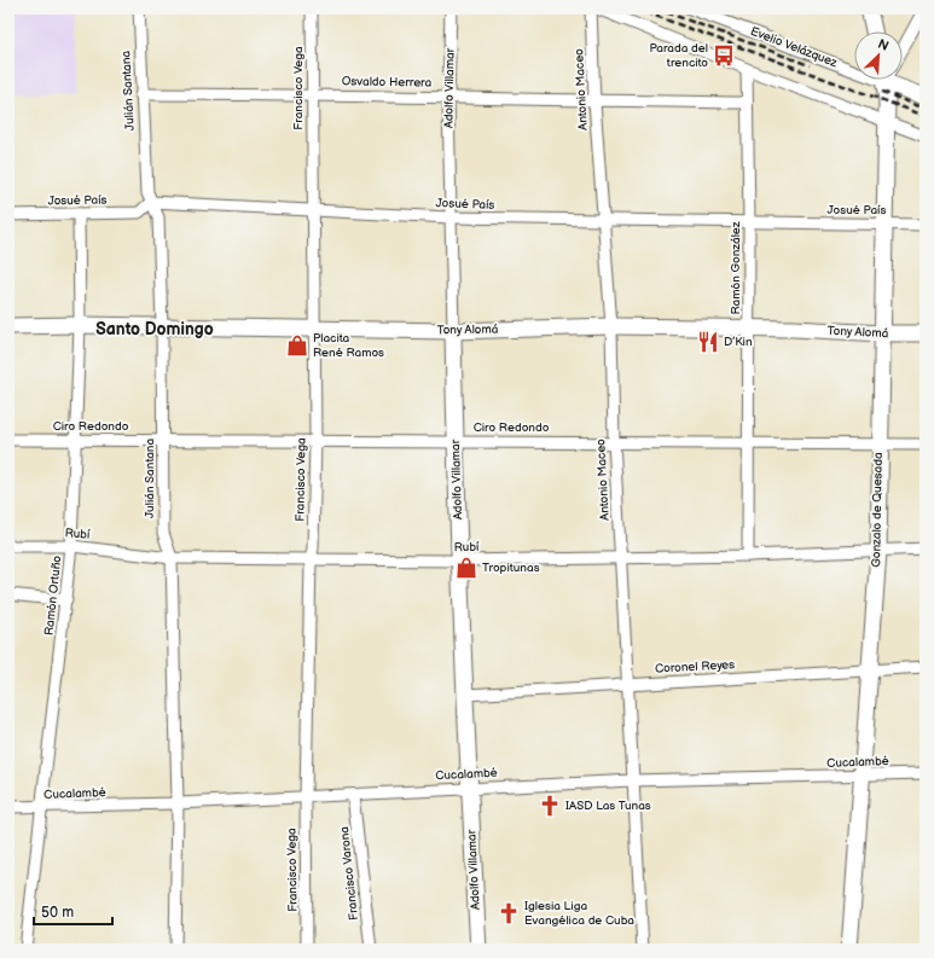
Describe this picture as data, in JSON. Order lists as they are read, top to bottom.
{
  "streets": {
    "street": [
      "Evelio Velázquez",
      "Osvaldo Herrera",
      "Francisco Vega",
      "Adolfo Villamar",
      "Antonio Maceo",
      "Julián Santana",
      "Josué País",
      "Ramón González",
      "Tony Alomá",
      "Ciro Redondo",
      "Gonzalo de Quesada",
      "Rubí",
      "Ramón Ortuño",
      "Coronel Reyes",
      "Cucalambé",
      "Francisco Varona"
    ]
  },
  "crossings": [
    ["Osvaldo Herrera", "Francisco Vega"],
    ["Osvaldo Herrera", "Adolfo Villamar"],
    ["Osvaldo Herrera", "Antonio Maceo"],
    ["Osvaldo Herrera", "Julián Santana"],
    ["Osvaldo Herrera", "Ramón González"],
    ["Francisco Vega", "Josué País"],
    ["Francisco Vega", "Tony Alomá"],
    ["Francisco Vega", "Ciro Redondo"],
    ["Francisco Vega", "Rubí"],
    ["Francisco Vega", "Cucalambé"],
    ["Adolfo Villamar", "Josué País"],
    ["Adolfo Villamar", "Tony Alomá"],
    ["Adolfo Villamar", "Ciro Redondo"],
    ["Adolfo Villamar", "Rubí"],
    ["Adolfo Villamar", "Coronel Reyes"],
    ["Adolfo Villamar", "Cucalambé"],
    ["Antonio Maceo", "Josué País"],
    ["Antonio Maceo", "Tony Alomá"],
    ["Antonio Maceo", "Ciro Redondo"],
    ["Antonio Maceo", "Rubí"],
    ["Antonio Maceo", "Coronel Reyes"],
    ["Antonio Maceo", "Cucalambé"],
    ["Julián Santana", "Josué País"],
    ["Julián Santana", "Tony Alomá"],
    ["Julián Santana", "Ciro Redondo"],
    ["Julián Santana", "Rubí"],
    ["Julián Santana", "Cucalambé"],
    ["Josué País", "Ramón González"],
    ["Josué País", "Gonzalo de Quesada"],
    ["Josué País", "Ramón Ortuño"],
    ["Ramón González", "Tony Alomá"],
    ["Ramón González", "Ciro Redondo"],
    ["Ramón González", "Rubí"],
    ["Tony Alomá", "Gonzalo de Quesada"],
    ["Tony Alomá", "Ramón Ortuño"],
    ["Ciro Redondo", "Gonzalo de Quesada"],
    ["Ciro Redondo", "Ramón Ortuño"],
    ["Gonzalo de Quesada", "Rubí"],
    ["Gonzalo de Quesada", "Coronel Reyes"],
    ["Gonzalo de Quesada", "Cucalambé"],
    ["Rubí", "Ramón Ortuño"],
    ["Ramón Ortuño", "Cucalambé"],
    ["Cucalambé", "Francisco Varona"]
  ],
  "districts": ["Santo Domingo"],
  "places": {
    "bus stop": ["Parada del trencito"],
    "restaurant": ["D’Kin"],
    "shop": ["Placita René Ramos", "Tropitunas"],
    "church": ["IASD Las Tunas", "Iglesia Liga Evangélica de Cuba"]
  },
  "scale_bar": "50 m",
  "north": "top right"
}
